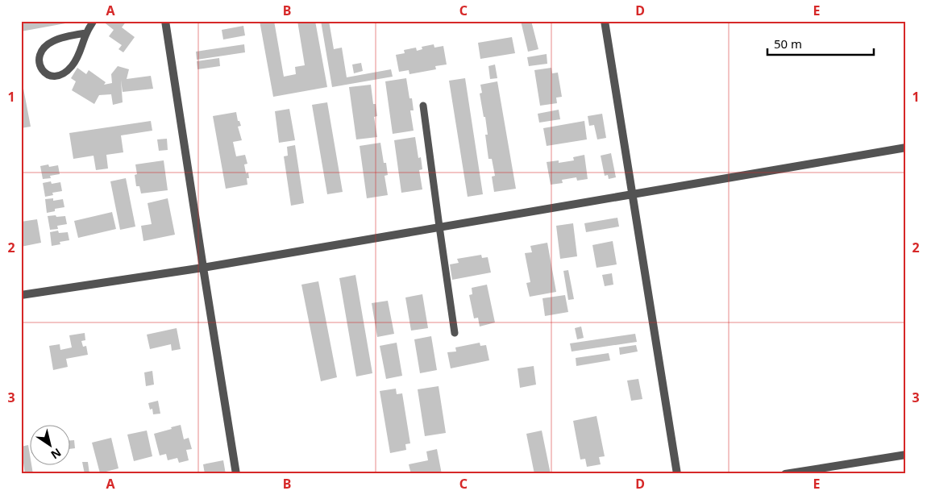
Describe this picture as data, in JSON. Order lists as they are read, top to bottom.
{
  "scale_bar": "50 m",
  "north": "bottom right",
  "grid": {
    "columns": [
      "A",
      "B",
      "C",
      "D",
      "E"
    ],
    "rows": ["1", "2", "3"]
  }
}
